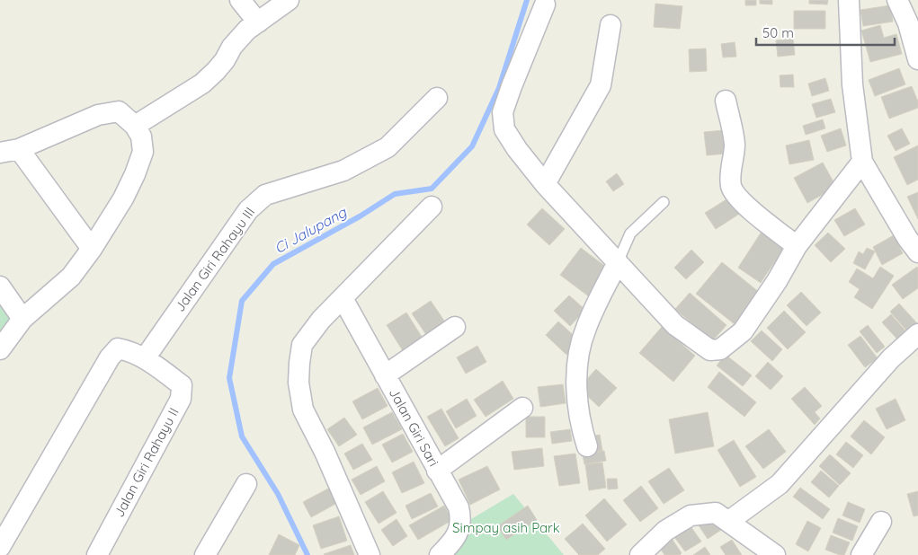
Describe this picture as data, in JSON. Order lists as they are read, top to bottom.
{
  "streets": {
    "street": ["Jalan Giri Rahayu III", "Jalan Giri Sari", "Jalan Giri Rahayu II"]
  },
  "crossings": [
    ["Jalan Giri Rahayu III", "Jalan Giri Rahayu II"]
  ],
  "water": ["Ci Jalupang"],
  "parks": ["Simpay asih Park"],
  "scale_bar": "50 m"
}
